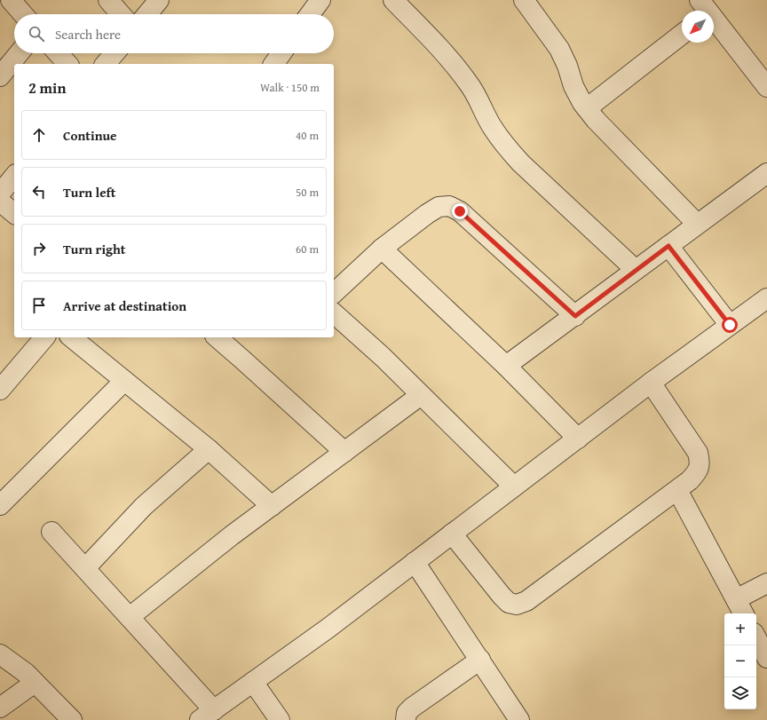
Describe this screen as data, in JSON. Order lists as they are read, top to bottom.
{
  "north": "bottom left",
  "page": {
    "search": "Search here",
    "heading": ["2 min", "Walk · 150 m"],
    "list": [
      ["Continue", "40 m"],
      ["Turn left", "50 m"],
      ["Turn right", "60 m"],
      "Arrive at destination"
    ],
    "map_buttons": ["+", "−"]
  }
}
